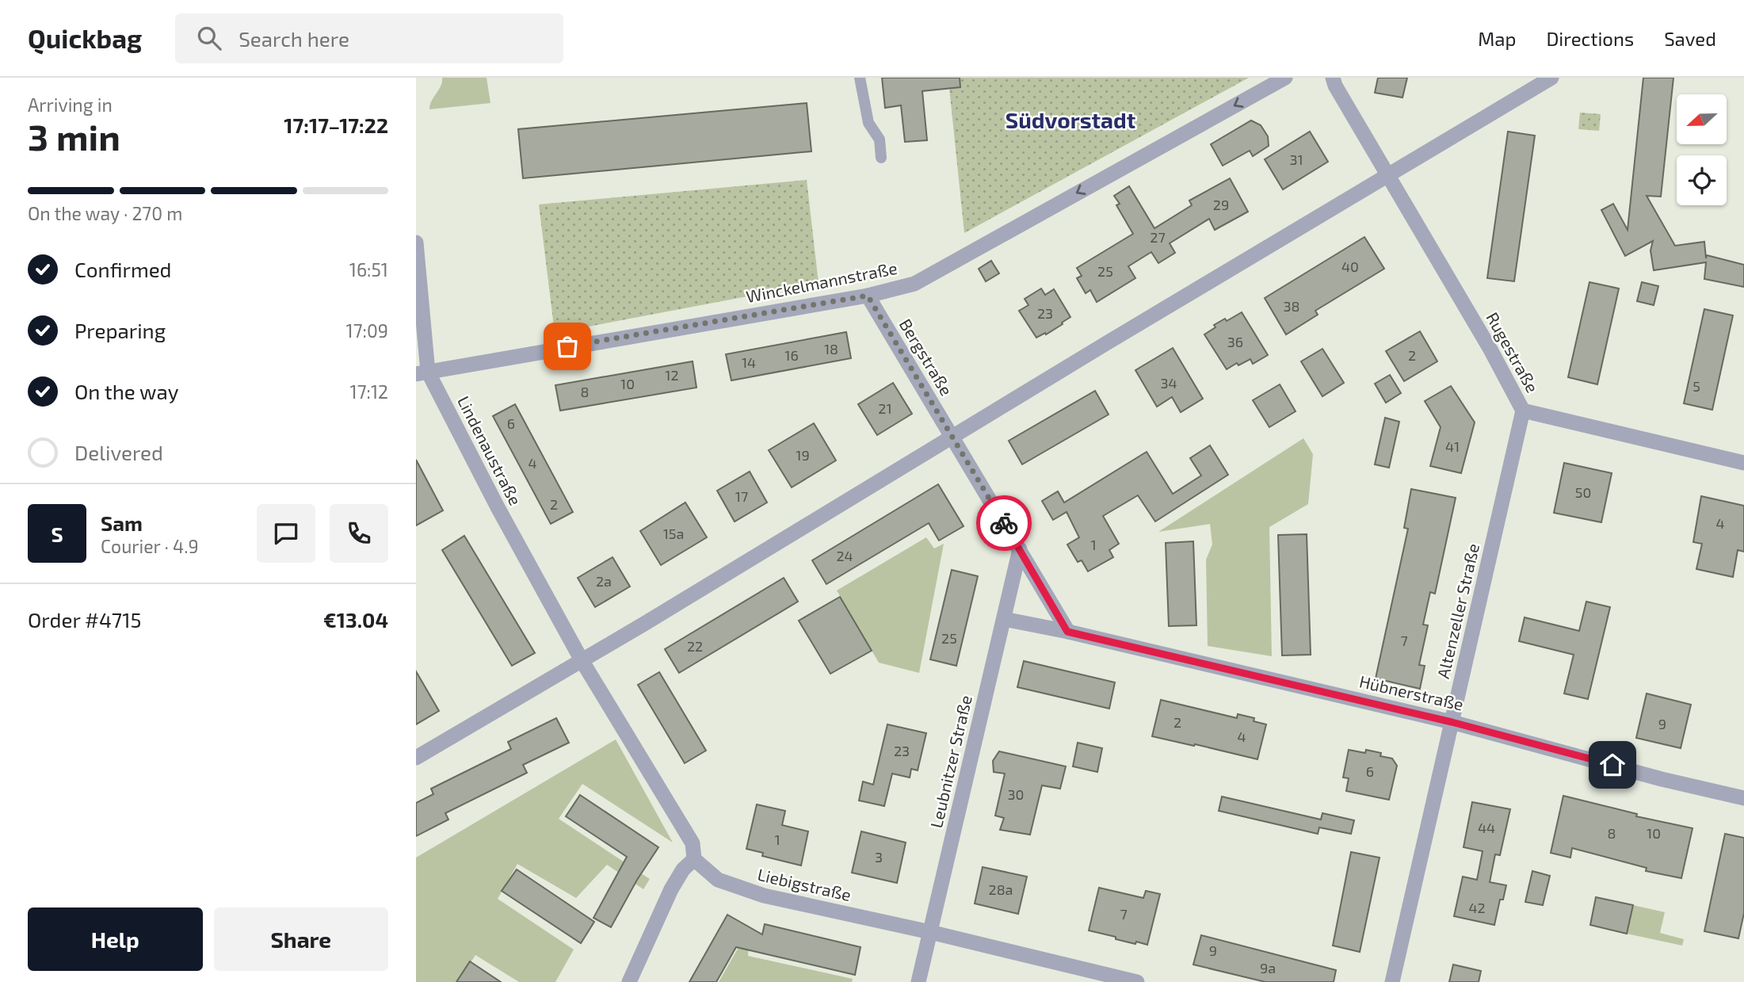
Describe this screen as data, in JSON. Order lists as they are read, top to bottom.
{
  "streets": {
    "street": [
      "Winckelmannstraße",
      "Rugestraße",
      "Bergstraße",
      "Lindenaustraße",
      "Altenzeller Straße",
      "Hübnerstraße",
      "Leubnitzer Straße",
      "Liebigstraße"
    ]
  },
  "crossings": [
    ["Winckelmannstraße", "Bergstraße"],
    ["Winckelmannstraße", "Lindenaustraße"],
    ["Rugestraße", "Altenzeller Straße"],
    ["Altenzeller Straße", "Hübnerstraße"],
    ["Hübnerstraße", "Leubnitzer Straße"],
    ["Leubnitzer Straße", "Liebigstraße"]
  ],
  "one_way": ["Winckelmannstraße"],
  "districts": ["Südvorstadt"],
  "house_numbers": [
    "31",
    "29",
    "27",
    "40",
    "25",
    "38",
    "23",
    "36",
    "18",
    "16",
    "2",
    "14",
    "12",
    "34",
    "10",
    "5",
    "8",
    "21",
    "6",
    "41",
    "19",
    "4",
    "50",
    "17",
    "2",
    "4",
    "15a",
    "1",
    "24",
    "2a",
    "25",
    "7",
    "22",
    "2",
    "9",
    "4",
    "23",
    "6",
    "30",
    "44",
    "8",
    "10",
    "1",
    "3",
    "28a",
    "42",
    "7",
    "9",
    "9a"
  ],
  "north": "left",
  "page": {
    "header": "Quickbag",
    "search": "Search here",
    "nav": ["Map", "Directions", "Saved"],
    "heading": ["3 min", "Arriving in", "17:17–17:22"],
    "panel": [
      "Sam",
      "Courier · 4.9",
      "Order #4715",
      "€13.04"
    ],
    "bar": "On the way · 270 m",
    "list": [
      ["Confirmed", "16:51"],
      ["Preparing", "17:09"],
      ["On the way", "17:12"],
      "Delivered"
    ],
    "round": "S",
    "buttons": ["Help", "Share"]
  }
}
